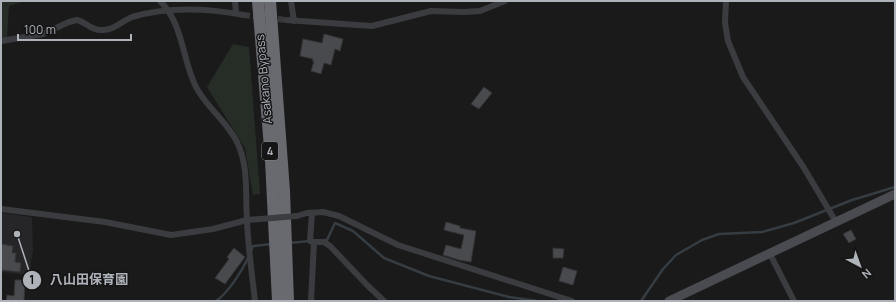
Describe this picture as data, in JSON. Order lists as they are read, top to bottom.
{
  "streets": {
    "highway": ["Asakano Bypass", "4"]
  },
  "places": ["八山田保育園"],
  "scale_bar": "100 m",
  "north": "bottom right"
}
